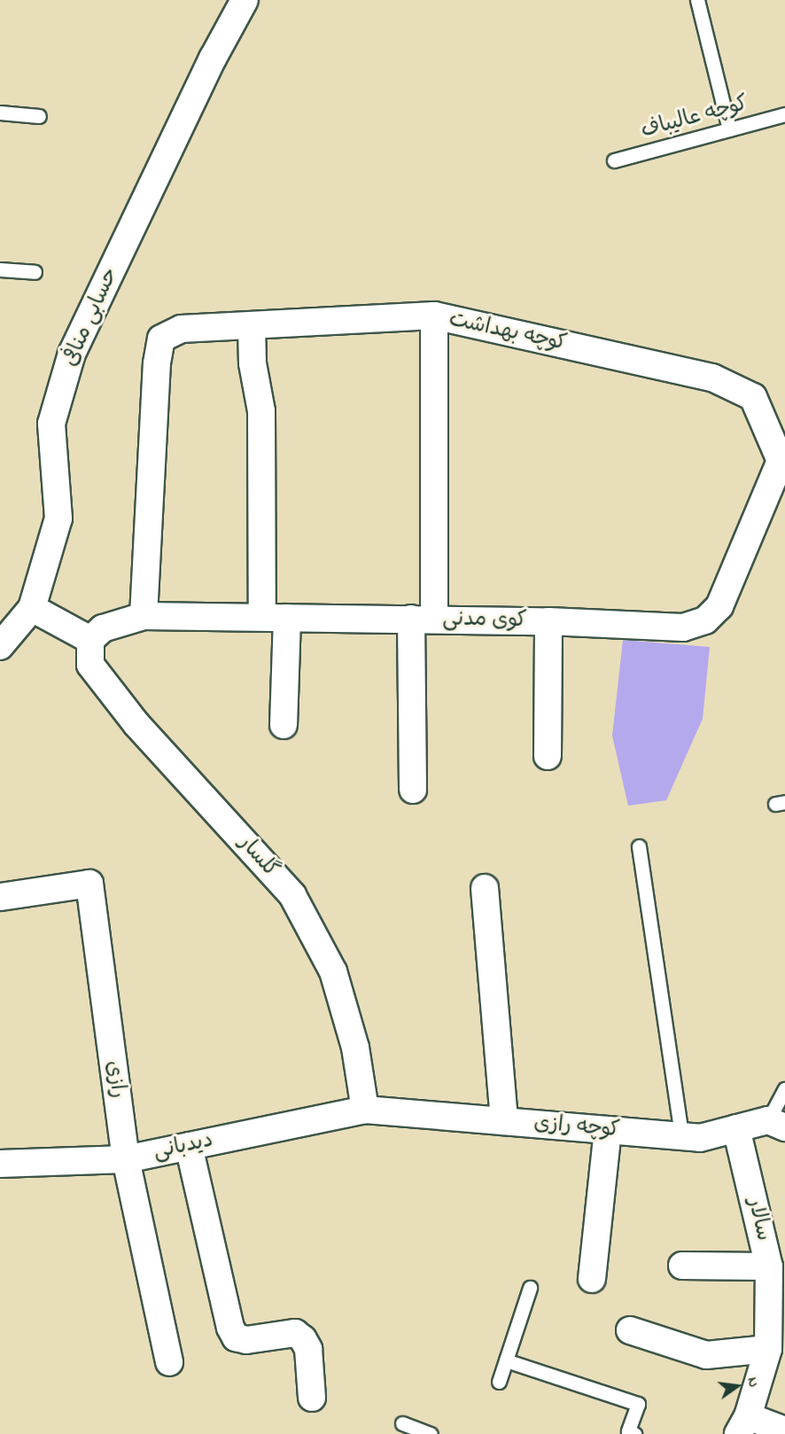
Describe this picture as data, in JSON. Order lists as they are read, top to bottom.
{
  "streets": {
    "street": [
      "حسابی منافی",
      "کوچه بهداشت",
      "کوی مدنی",
      "گلسار",
      "رازی",
      "کوچه رازی",
      "دیدبانی",
      "سالار"
    ],
    "lane": ["کوچه عالیباف"]
  },
  "crossings": [
    ["کوچه بهداشت", "کوی مدنی"],
    ["کوی مدنی", "گلسار"],
    ["گلسار", "کوچه رازی"],
    ["گلسار", "دیدبانی"],
    ["رازی", "دیدبانی"],
    ["کوچه رازی", "دیدبانی"],
    ["کوچه رازی", "سالار"]
  ],
  "north": "right"
}
